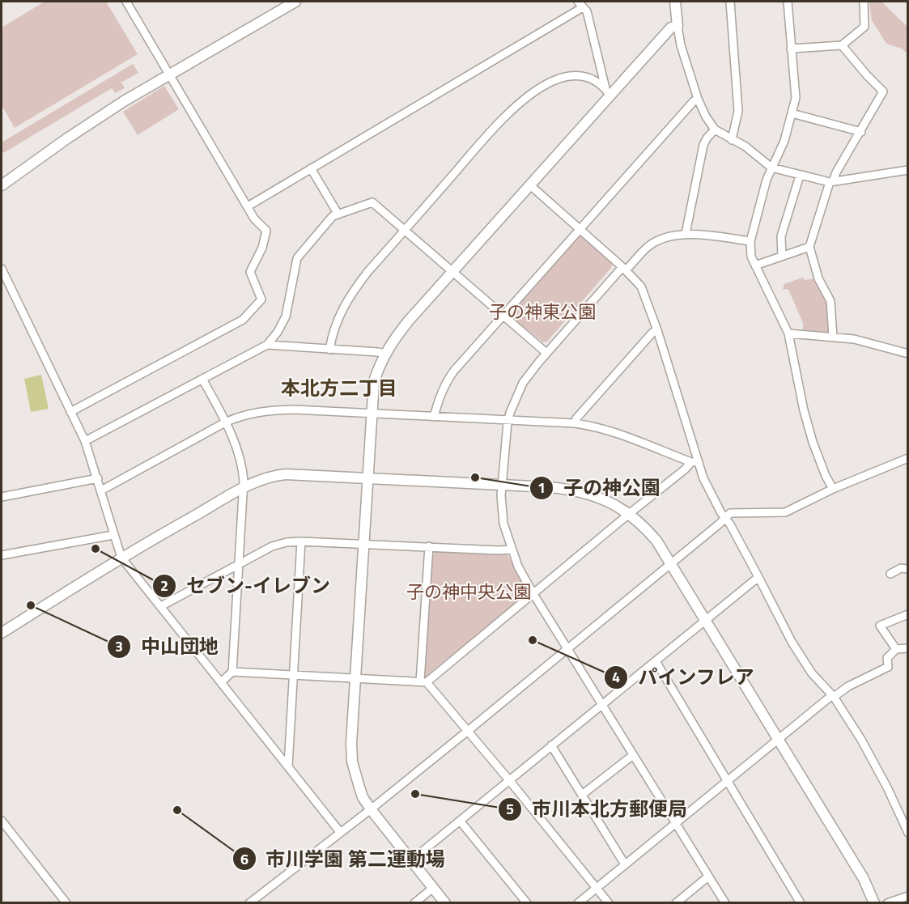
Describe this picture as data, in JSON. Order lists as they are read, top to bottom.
{
  "districts": ["本北方二丁目"],
  "parks": ["子の神東公園", "子の神中央公園"],
  "places": [
    "子の神公園",
    "セブン-イレブン",
    "中山団地",
    "パインフレア",
    "市川本北方郵便局",
    "市川学園 第二運動場"
  ]
}
